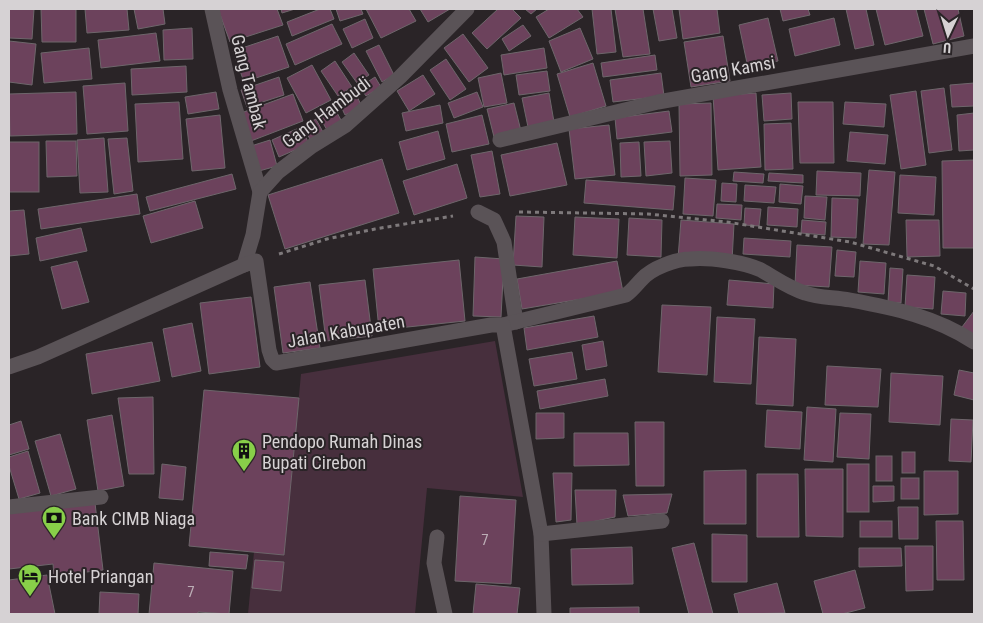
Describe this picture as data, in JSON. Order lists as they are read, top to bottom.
{
  "streets": {
    "street": [
      "Gang Kamsi",
      "Gang Tambak",
      "Gang Hambudi",
      "Jalan Kabupaten"
    ]
  },
  "crossings": [
    ["Gang Tambak", "Gang Hambudi"]
  ],
  "places": {
    "building": ["Pendopo Rumah Dinas Bupati Cirebon"],
    "bank": ["Bank CIMB Niaga"],
    "hotel": ["Hotel Priangan"]
  },
  "house_numbers": ["7", "7"],
  "north": "bottom"
}
